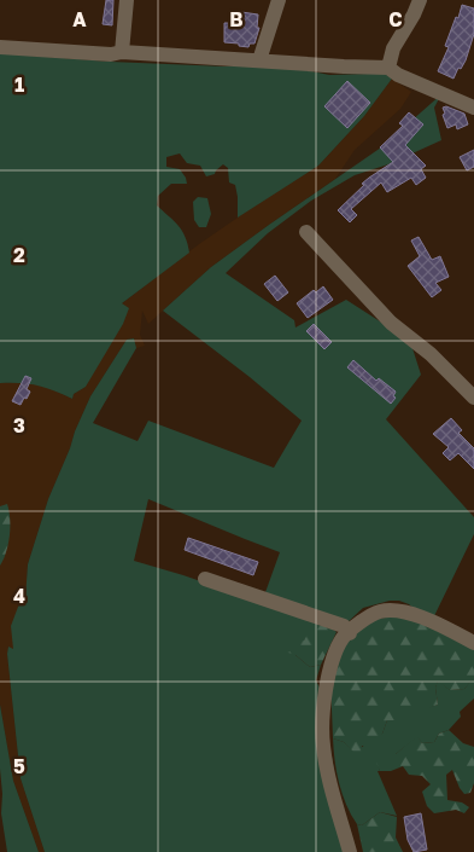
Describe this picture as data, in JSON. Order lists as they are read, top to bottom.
{
  "grid": {
    "columns": ["A", "B", "C"],
    "rows": [
      "1",
      "2",
      "3",
      "4",
      "5"
    ]
  }
}
